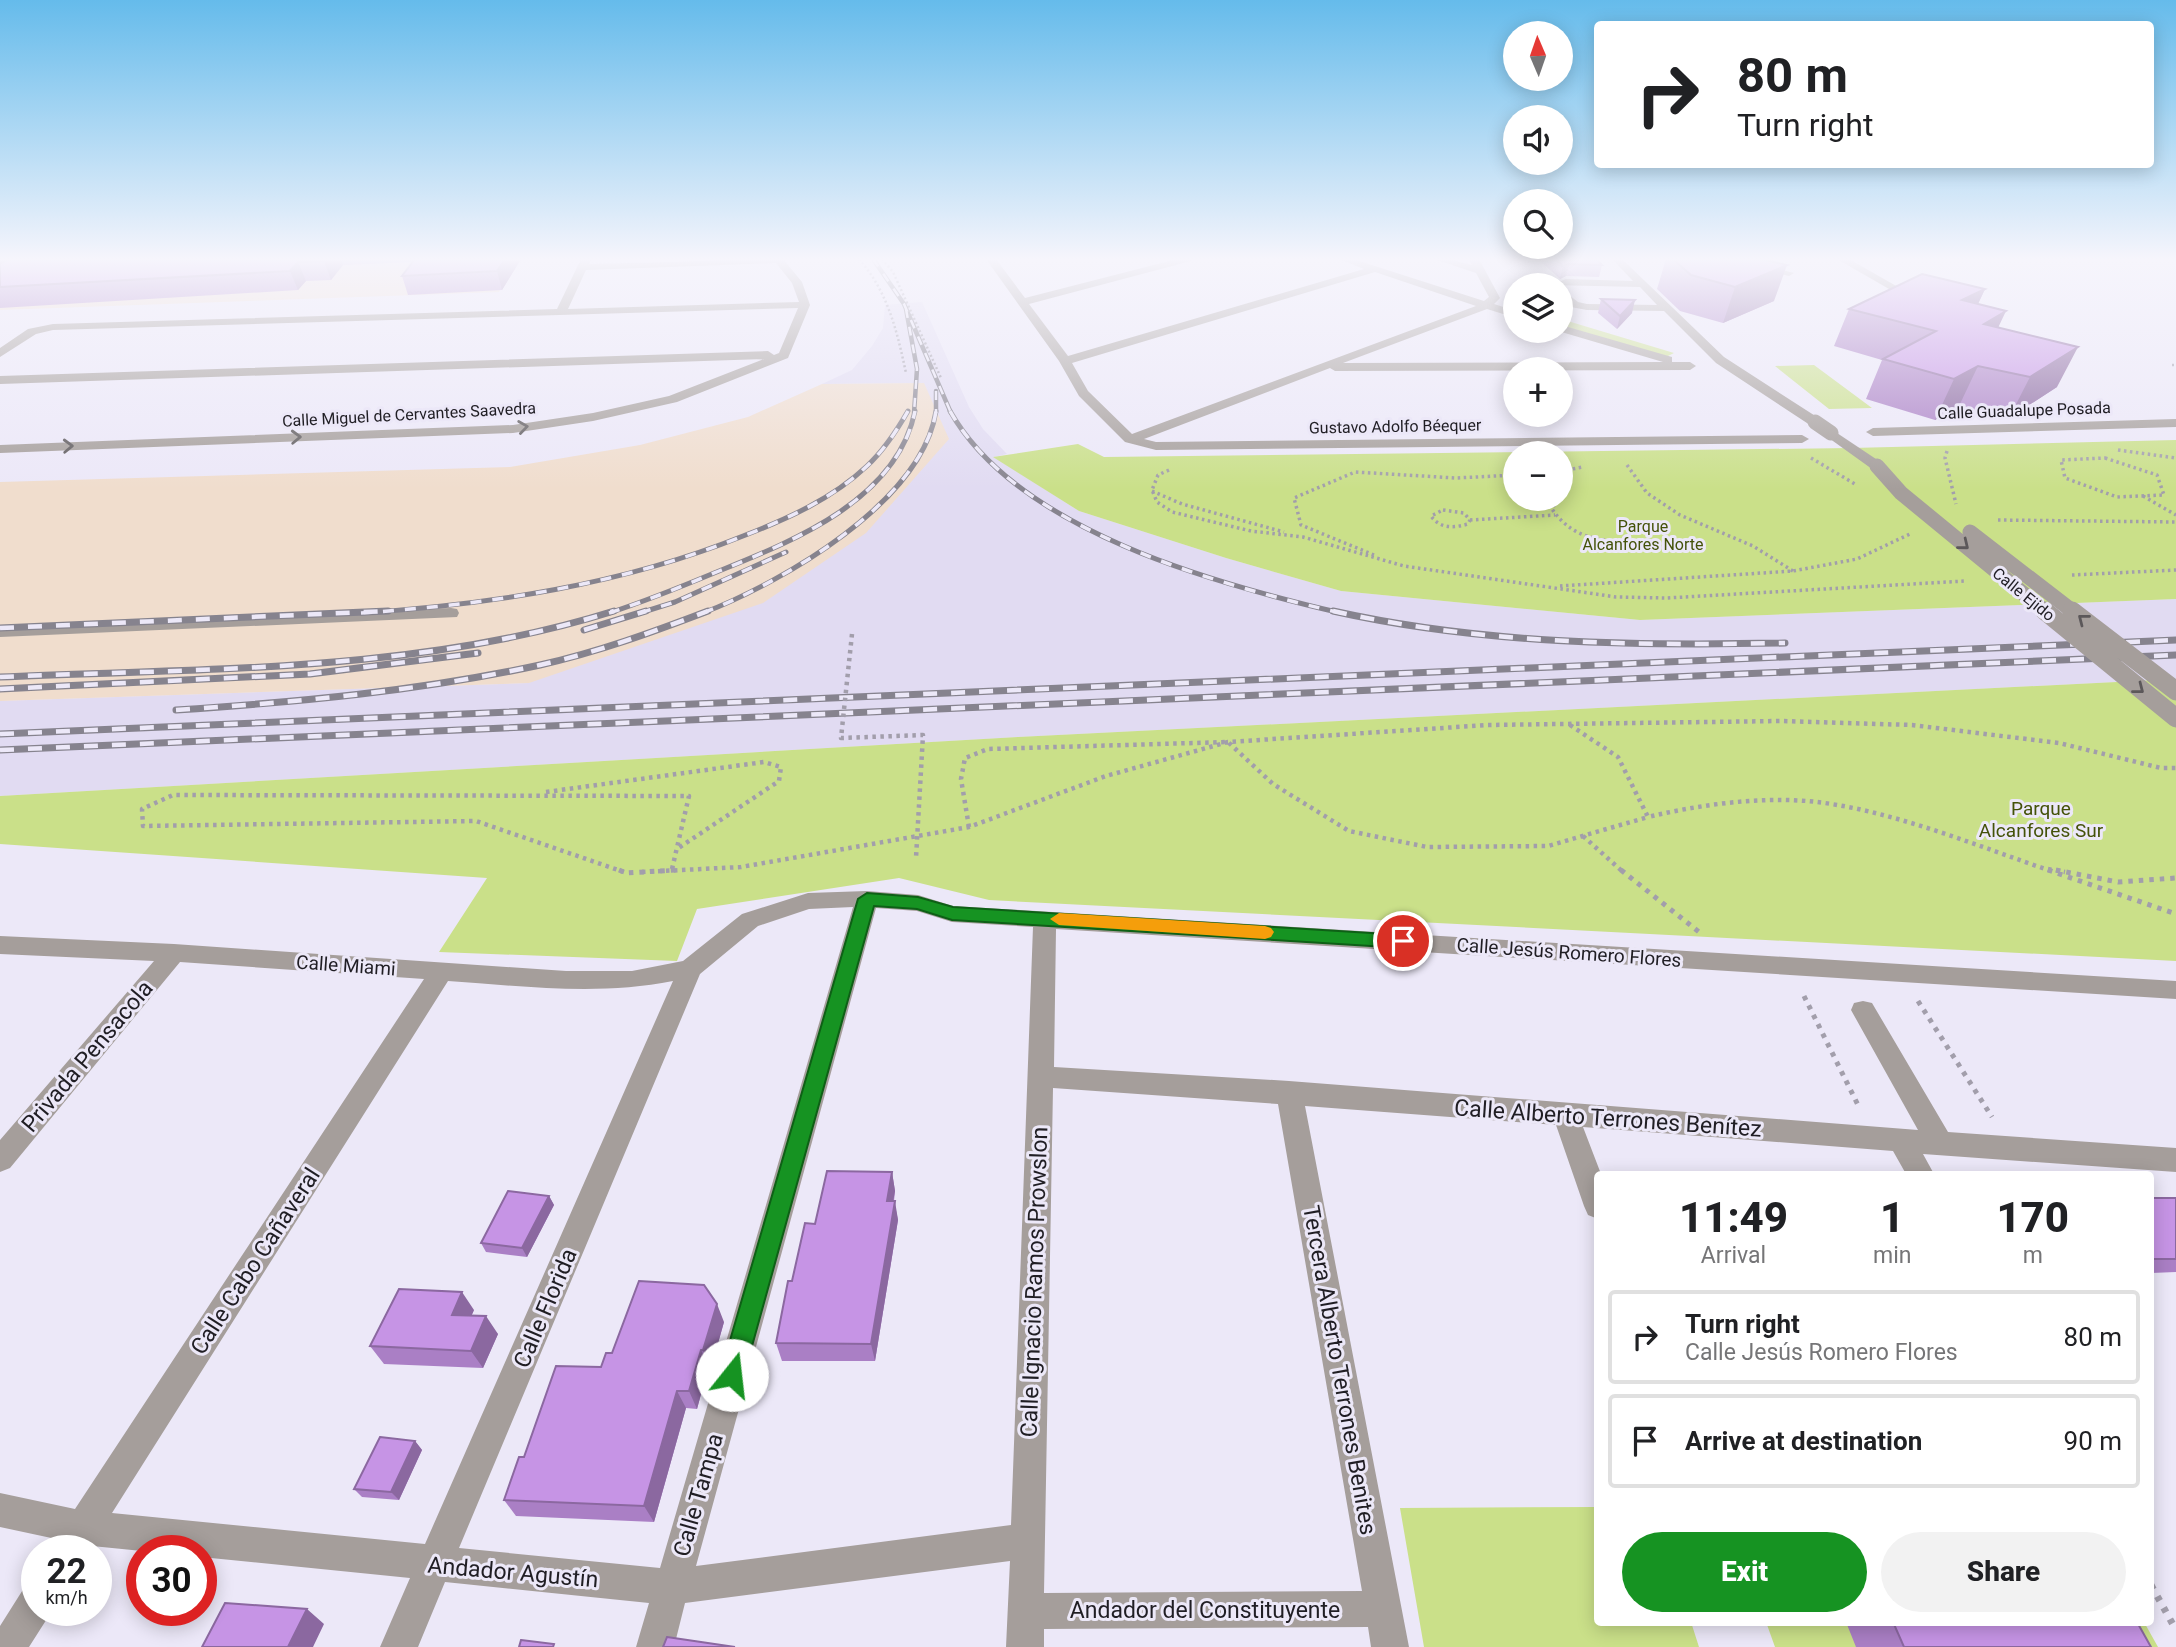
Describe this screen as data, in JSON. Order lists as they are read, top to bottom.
{
  "streets": {
    "street": [
      "Calle Guadalupe Posada",
      "Calle Miguel de Cervantes Saavedra",
      "Gustavo Adolfo Béequer",
      "Calle Ejido",
      "Calle Jesús Romero Flores",
      "Calle Miami",
      "Privada Pensacola",
      "Calle Alberto Terrones Benítez",
      "Calle Cabo Cañaveral",
      "Calle Ignacio Ramos Prowslon",
      "Calle Florida",
      "Tercera Alberto Terrones Benites",
      "Calle Tampa",
      "Andador Agustín",
      "Andador del Constituyente"
    ]
  },
  "crossings": [
    ["Calle Jesús Romero Flores", "Calle Miami"],
    ["Calle Jesús Romero Flores", "Calle Ignacio Ramos Prowslon"],
    ["Calle Jesús Romero Flores", "Calle Florida"],
    ["Calle Jesús Romero Flores", "Calle Tampa"],
    ["Calle Miami", "Privada Pensacola"],
    ["Calle Miami", "Calle Cabo Cañaveral"],
    ["Calle Miami", "Calle Florida"],
    ["Calle Alberto Terrones Benítez", "Calle Ignacio Ramos Prowslon"],
    ["Calle Alberto Terrones Benítez", "Tercera Alberto Terrones Benites"],
    ["Calle Ignacio Ramos Prowslon", "Andador Agustín"],
    ["Calle Ignacio Ramos Prowslon", "Andador del Constituyente"],
    ["Calle Florida", "Andador Agustín"],
    ["Tercera Alberto Terrones Benites", "Andador del Constituyente"],
    ["Calle Tampa", "Andador Agustín"]
  ],
  "parks": ["Parque Alcanfores Norte", "Parque Alcanfores Sur"],
  "north": "top",
  "page": {
    "map_buttons": ["+", "−"],
    "turn": ["80 m", "Turn right"],
    "eta": [
      "11:49",
      "Arrival",
      "1",
      "min",
      "170",
      "m"
    ],
    "list": [
      {
        "name": "Turn right",
        "note": "Calle Jesús Romero Flores",
        "value": "80 m"
      },
      {
        "name": "Arrive at destination",
        "value": "90 m"
      }
    ],
    "buttons": ["Exit", "Share"],
    "speed": "22 km/h",
    "limit": "30"
  }
}
